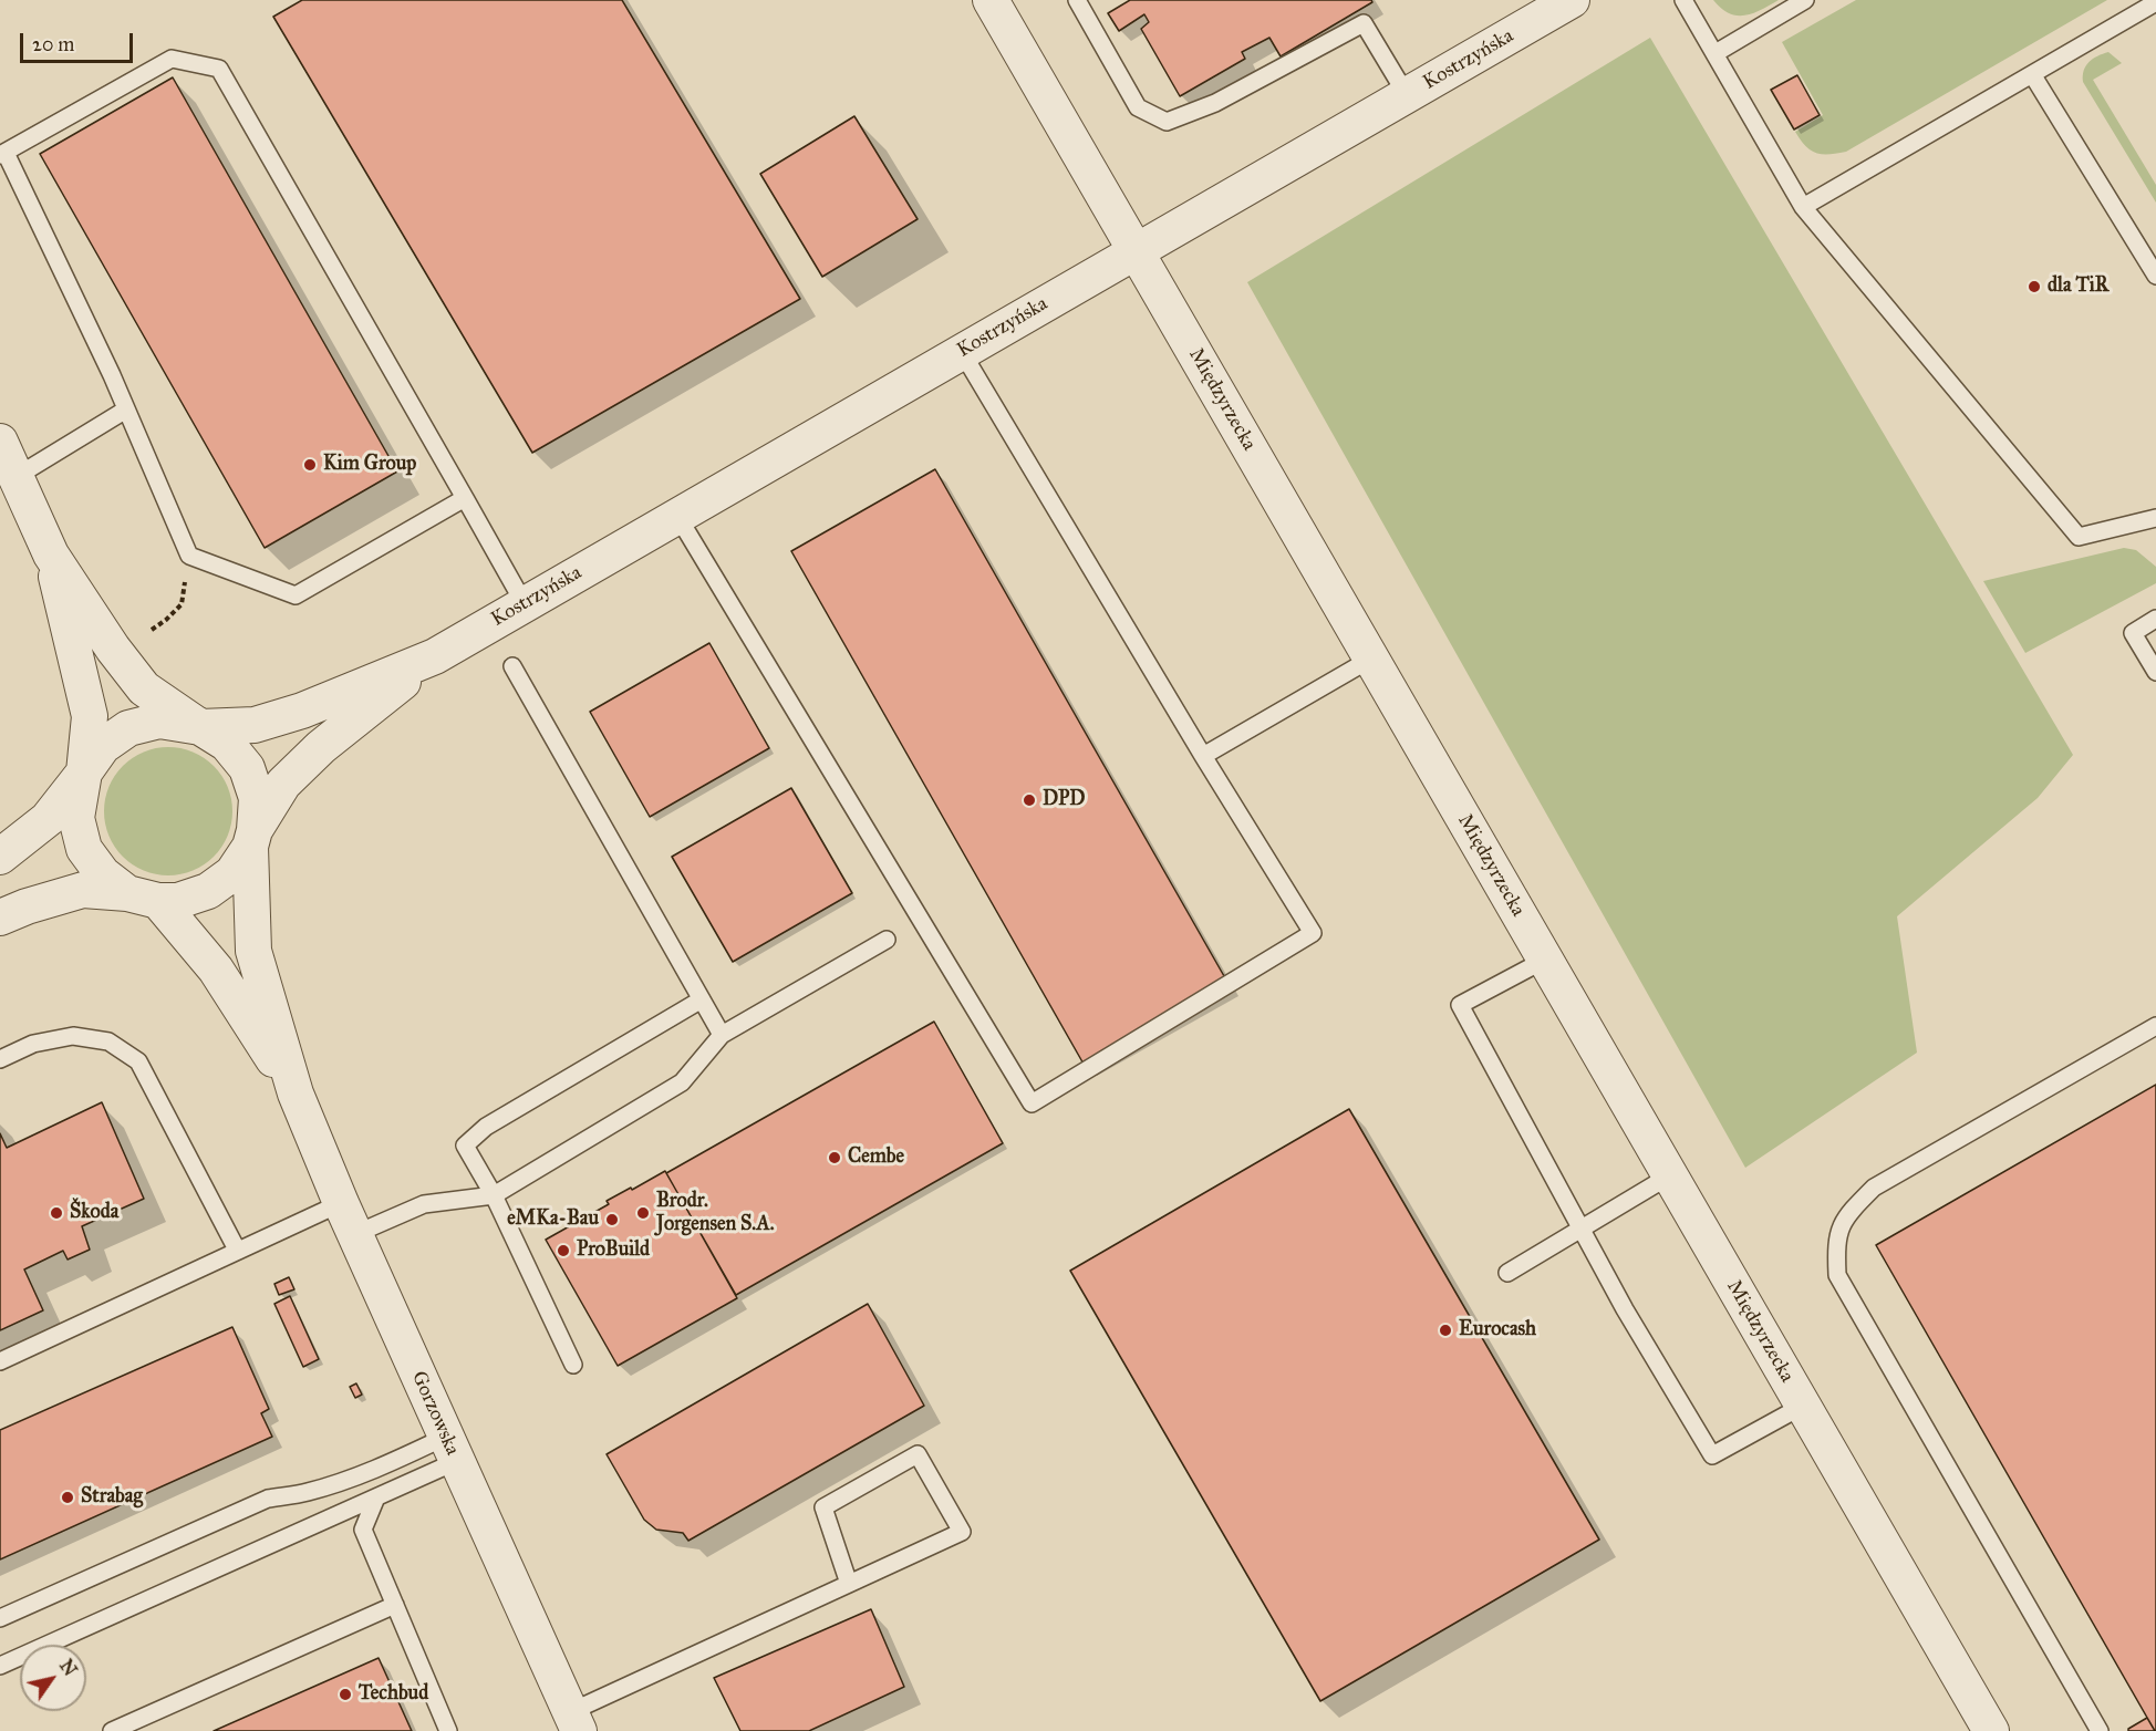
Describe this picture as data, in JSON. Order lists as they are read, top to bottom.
{
  "streets": {
    "street": ["Kostrzyńska", "Międzyrzecka", "Gorzowska"]
  },
  "crossings": [
    ["Kostrzyńska", "Międzyrzecka"]
  ],
  "places": [
    "dla TiR",
    "Kim Group",
    "DPD",
    "Cembe",
    "Škoda",
    "Brodr. Jorgensen S.A.",
    "eMKa-Bau",
    "ProBuild",
    "Eurocash",
    "Strabag",
    "Techbud"
  ],
  "scale_bar": "20 m",
  "north": "top right"
}
